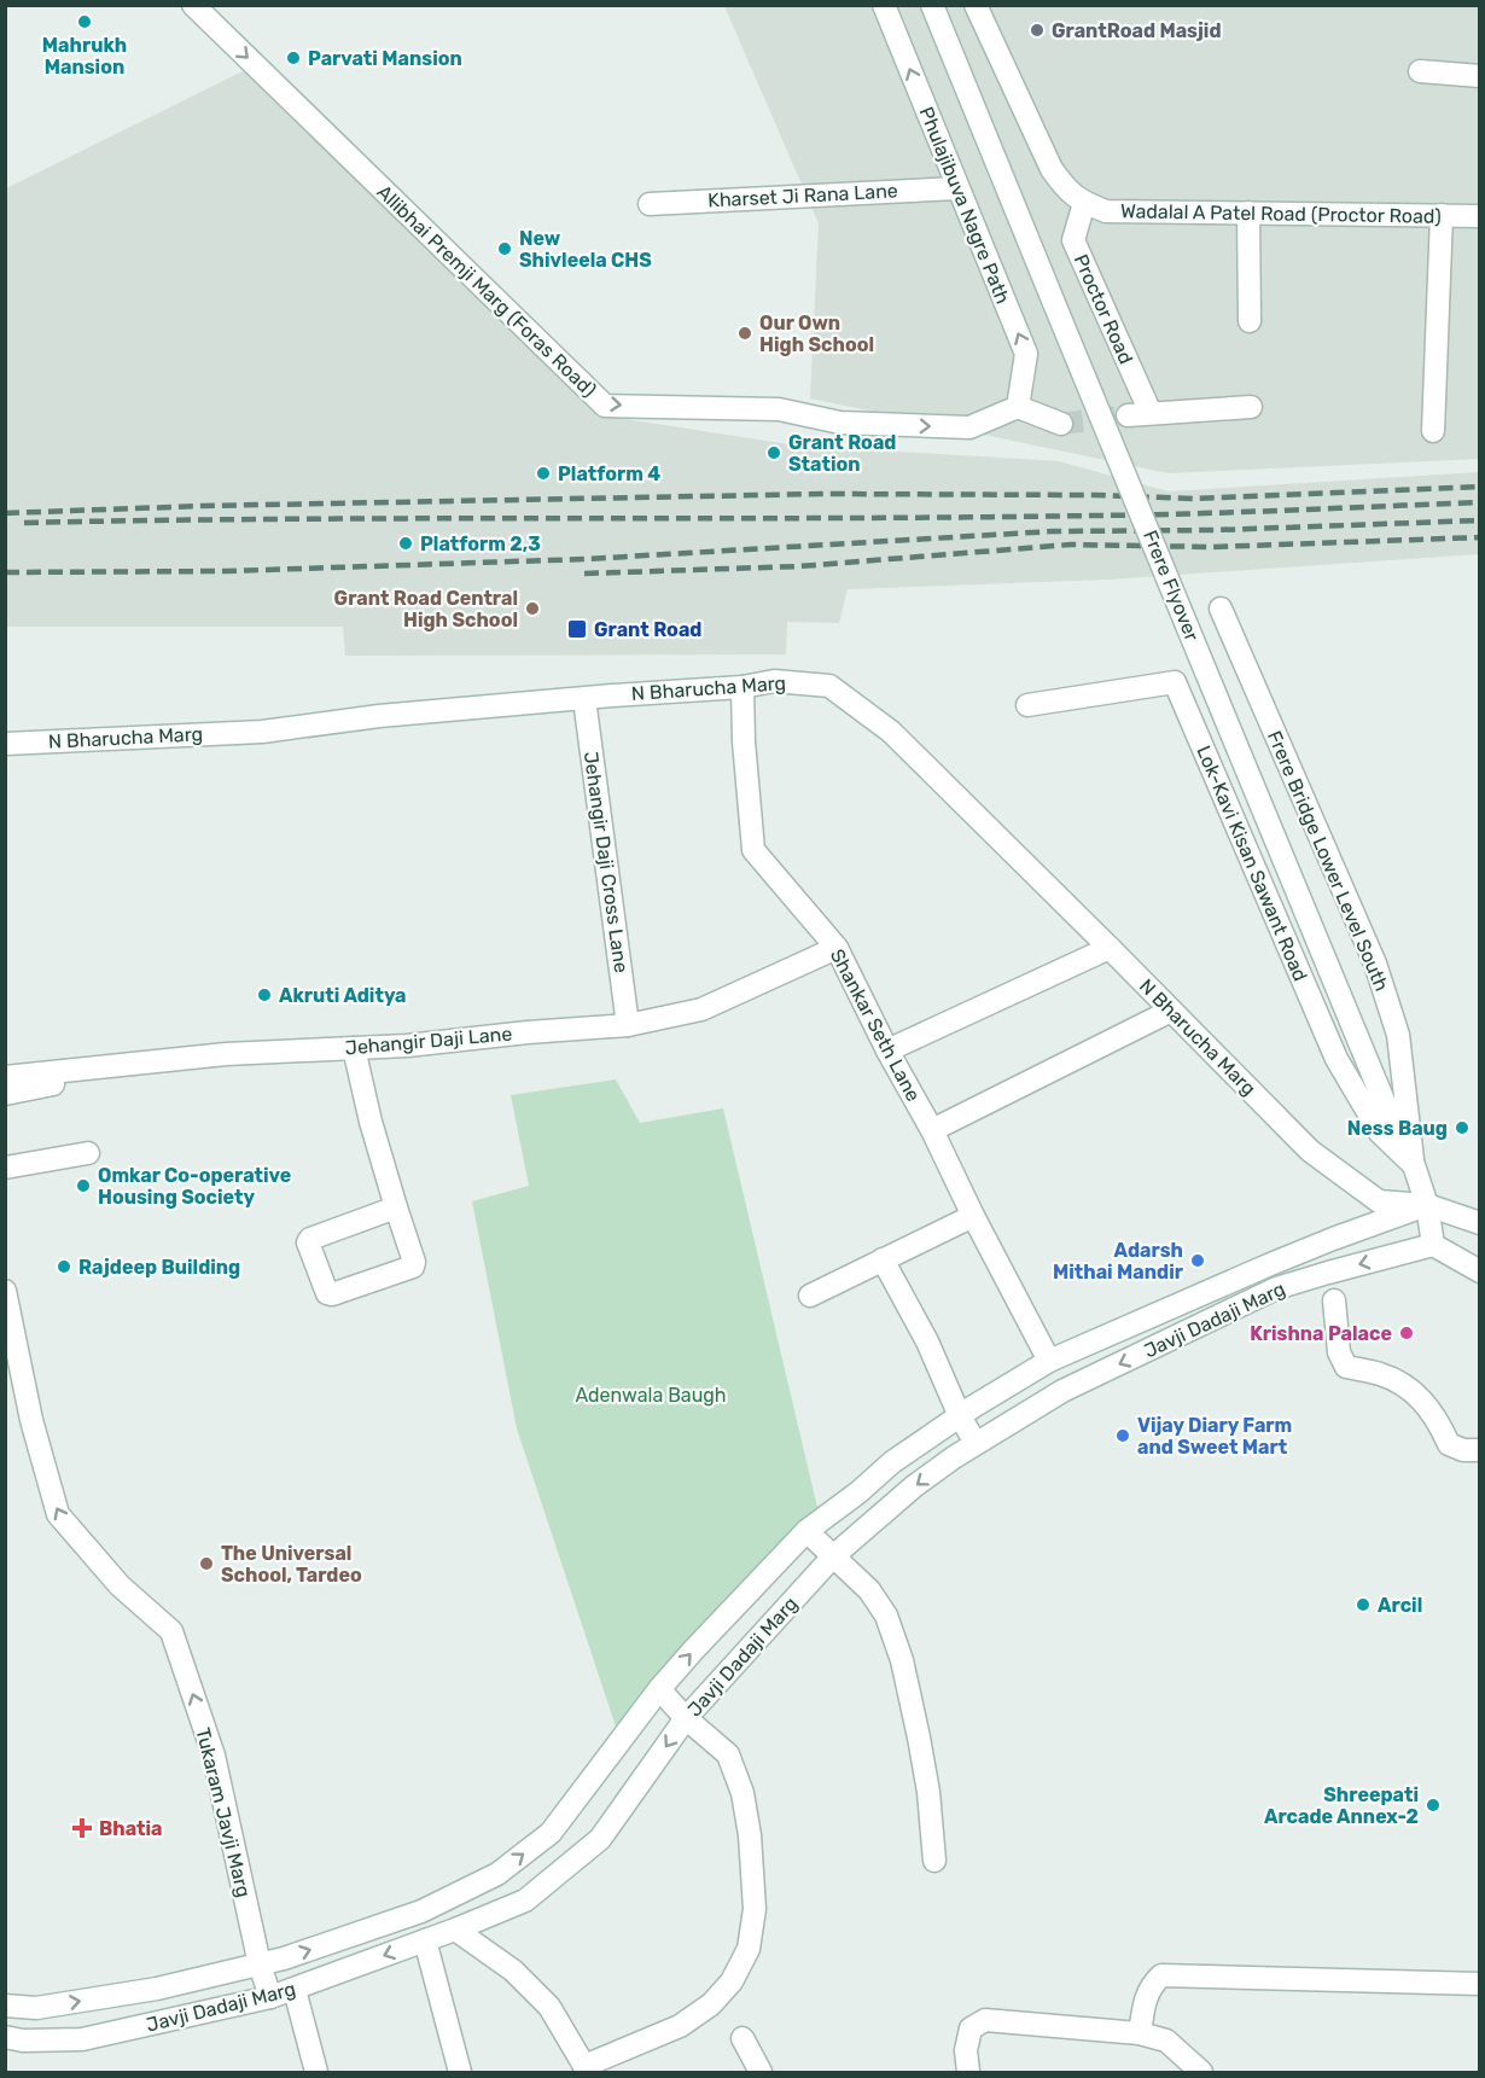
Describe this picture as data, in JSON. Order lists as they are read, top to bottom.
{
  "streets": {
    "street": [
      "Kharset Ji Rana Lane",
      "Phulajibuva Nagre Path",
      "Wadalal A Patel Road (Proctor Road)",
      "Allibhai Premji Marg (Foras Road)",
      "Proctor Road",
      "Frere Flyover",
      "N Bharucha Marg",
      "Frere Bridge Lower Level South",
      "Jehangir Daji Cross Lane",
      "Lok-Kavi Kisan Sawant Road",
      "Shankar Seth Lane",
      "Jehangir Daji Lane",
      "Javji Dadaji Marg",
      "Tukaram Javji Marg"
    ]
  },
  "crossings": [
    ["Kharset Ji Rana Lane", "Phulajibuva Nagre Path"],
    ["Phulajibuva Nagre Path", "Allibhai Premji Marg (Foras Road)"],
    ["Wadalal A Patel Road (Proctor Road)", "Proctor Road"],
    ["Frere Flyover", "Frere Bridge Lower Level South"],
    ["Frere Flyover", "Lok-Kavi Kisan Sawant Road"],
    ["N Bharucha Marg", "Jehangir Daji Cross Lane"],
    ["N Bharucha Marg", "Shankar Seth Lane"],
    ["N Bharucha Marg", "Javji Dadaji Marg"],
    ["Frere Bridge Lower Level South", "Lok-Kavi Kisan Sawant Road"],
    ["Jehangir Daji Cross Lane", "Jehangir Daji Lane"],
    ["Shankar Seth Lane", "Jehangir Daji Lane"],
    ["Shankar Seth Lane", "Javji Dadaji Marg"],
    ["Javji Dadaji Marg", "Tukaram Javji Marg"]
  ],
  "one_way": ["Allibhai Premji Marg (Foras Road)", "Tukaram Javji Marg"],
  "parks": ["Adenwala Baugh"],
  "places": {
    "other": [
      "Mahrukh Mansion",
      "GrantRoad Masjid",
      "Parvati Mansion",
      "New Shivleela CHS",
      "Our Own High School",
      "Grant Road Station",
      "Platform 4",
      "Platform 2,3",
      "Grant Road Central High School",
      "Akruti Aditya",
      "Ness Baug",
      "Omkar Co-operative Housing Society",
      "Adarsh Mithai Mandir",
      "Rajdeep Building",
      "Krishna Palace",
      "Vijay Diary Farm and Sweet Mart",
      "The Universal School, Tardeo",
      "Arcil",
      "Shreepati Arcade Annex-2"
    ],
    "transit": ["Grant Road"],
    "health": ["Bhatia"]
  }
}
